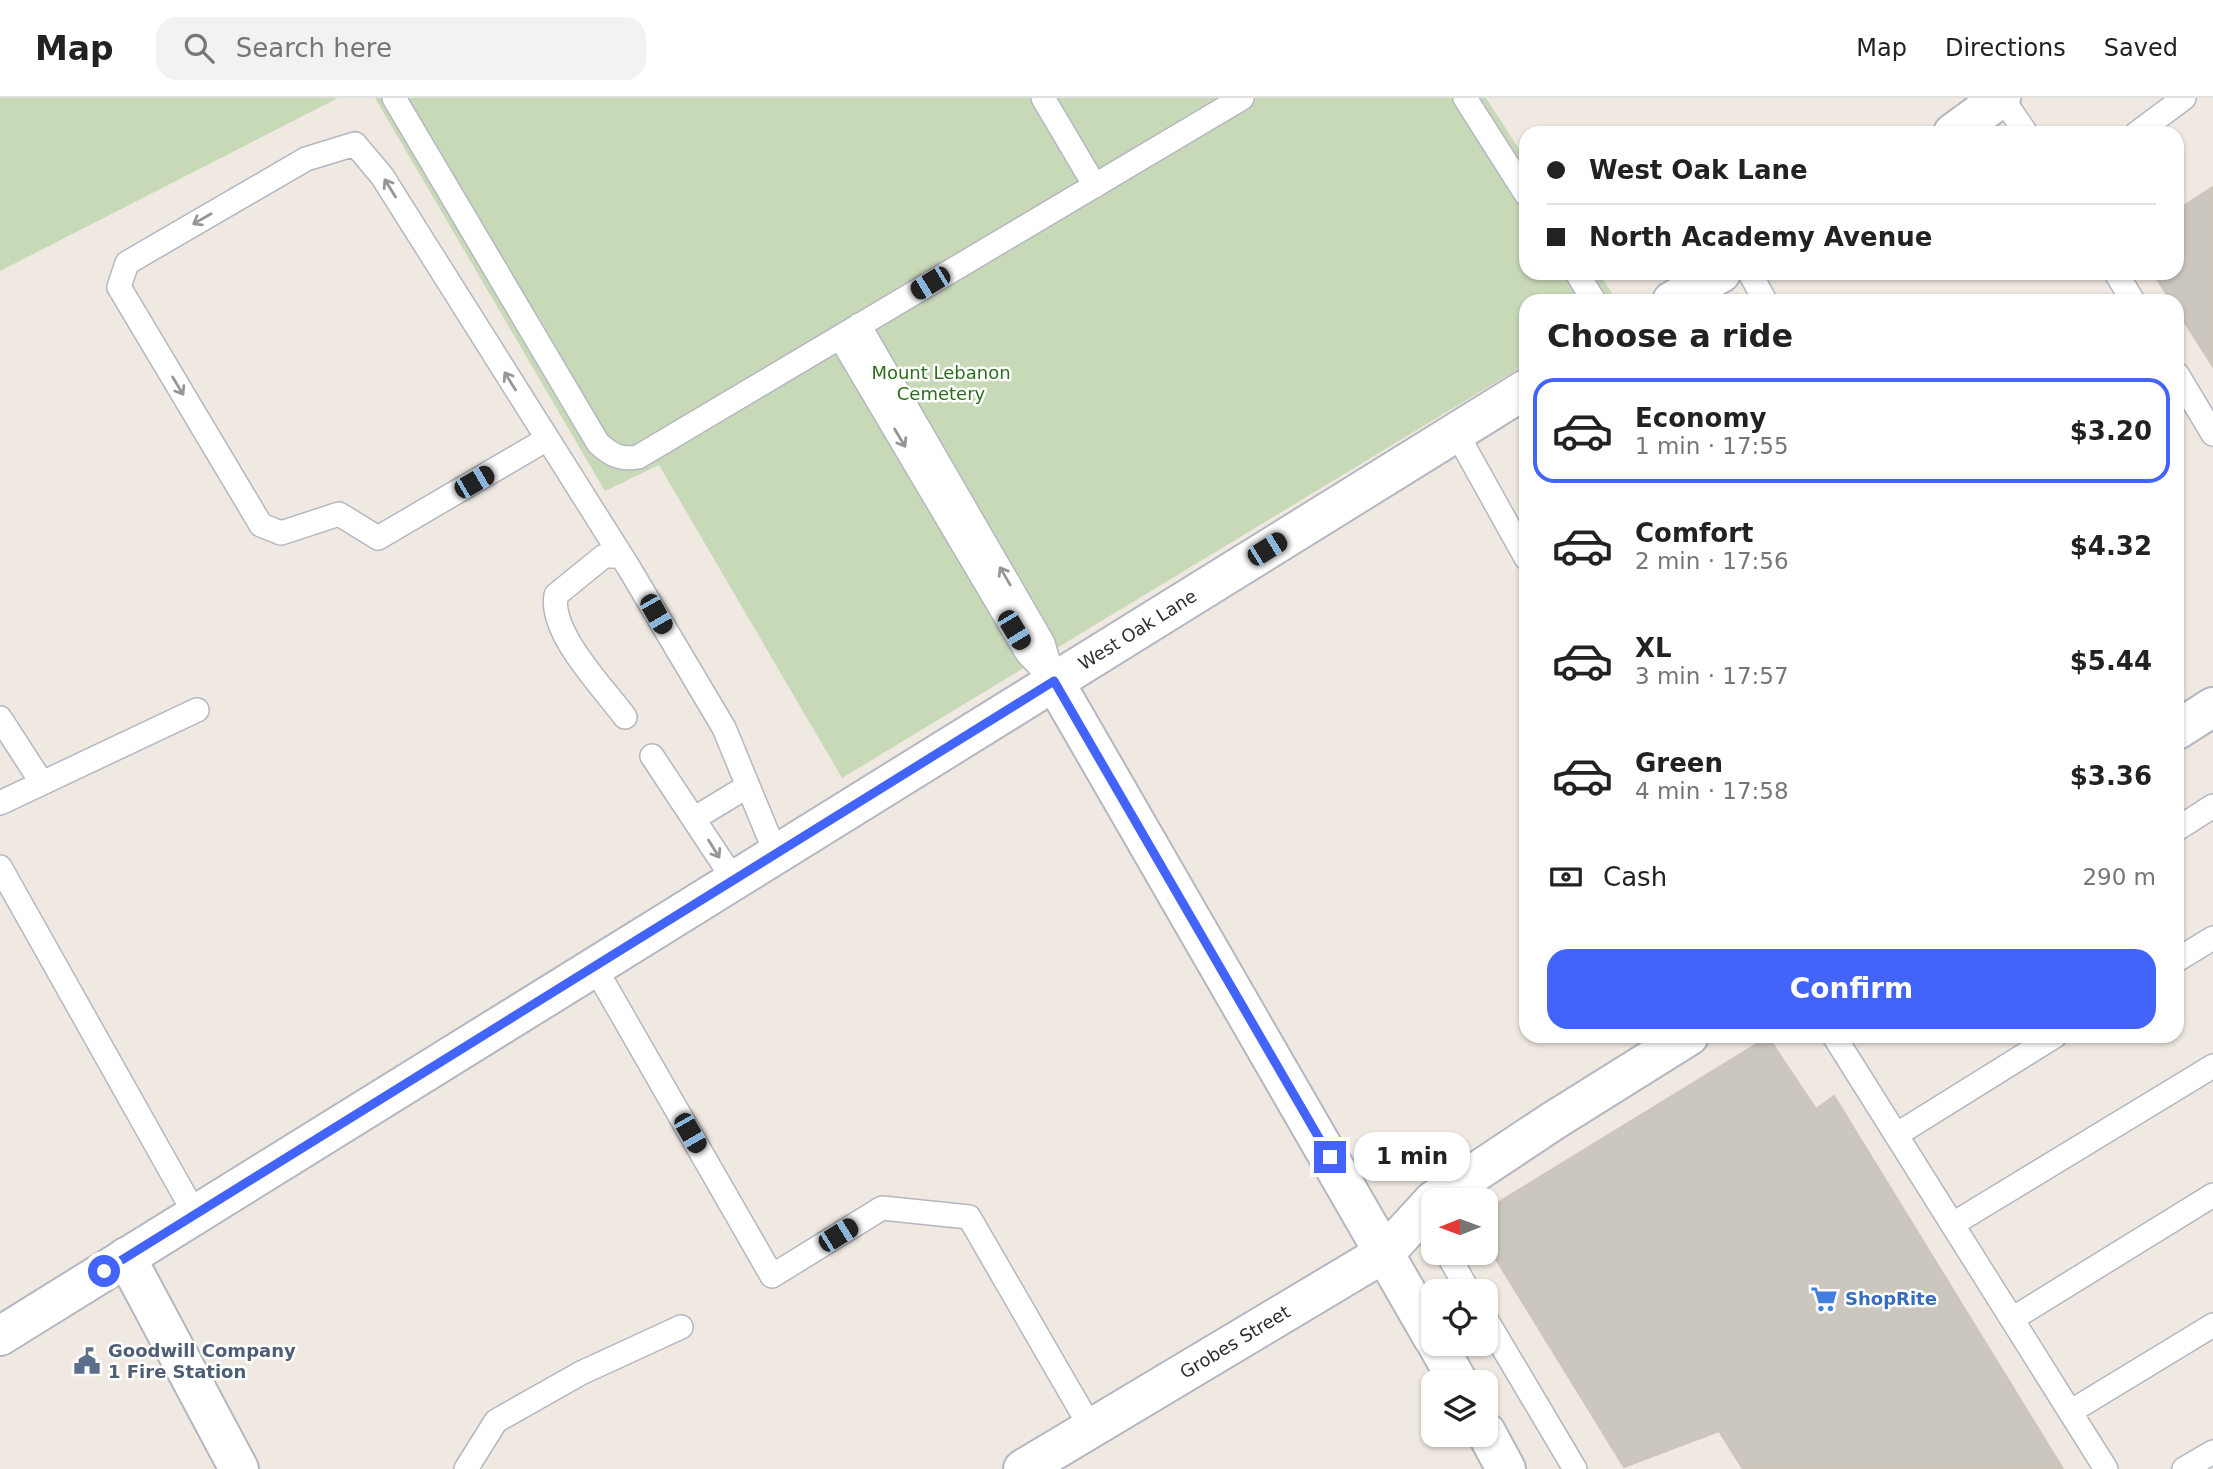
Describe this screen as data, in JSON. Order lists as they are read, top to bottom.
{
  "streets": {
    "main road": ["West Oak Lane", "Grobes Street"]
  },
  "parks": ["Mount Lebanon Cemetery"],
  "places": {
    "supermarket": ["ShopRite"],
    "public building": ["Goodwill Company 1 Fire Station"]
  },
  "north": "left",
  "page": {
    "header": "Map",
    "search": "Search here",
    "nav": ["Map", "Directions", "Saved"],
    "banner": ["West Oak Lane", "North Academy Avenue"],
    "heading": "Choose a ride",
    "list": [
      {
        "name": "Economy",
        "note": "1 min · 17:55",
        "value": "$3.20"
      },
      {
        "name": "Comfort",
        "note": "2 min · 17:56",
        "value": "$4.32"
      },
      {
        "name": "XL",
        "note": "3 min · 17:57",
        "value": "$5.44"
      },
      {
        "name": "Green",
        "note": "4 min · 17:58",
        "value": "$3.36"
      }
    ],
    "pay": ["Cash", "290 m"],
    "buttons": "Confirm",
    "bubble": "1 min"
  }
}
